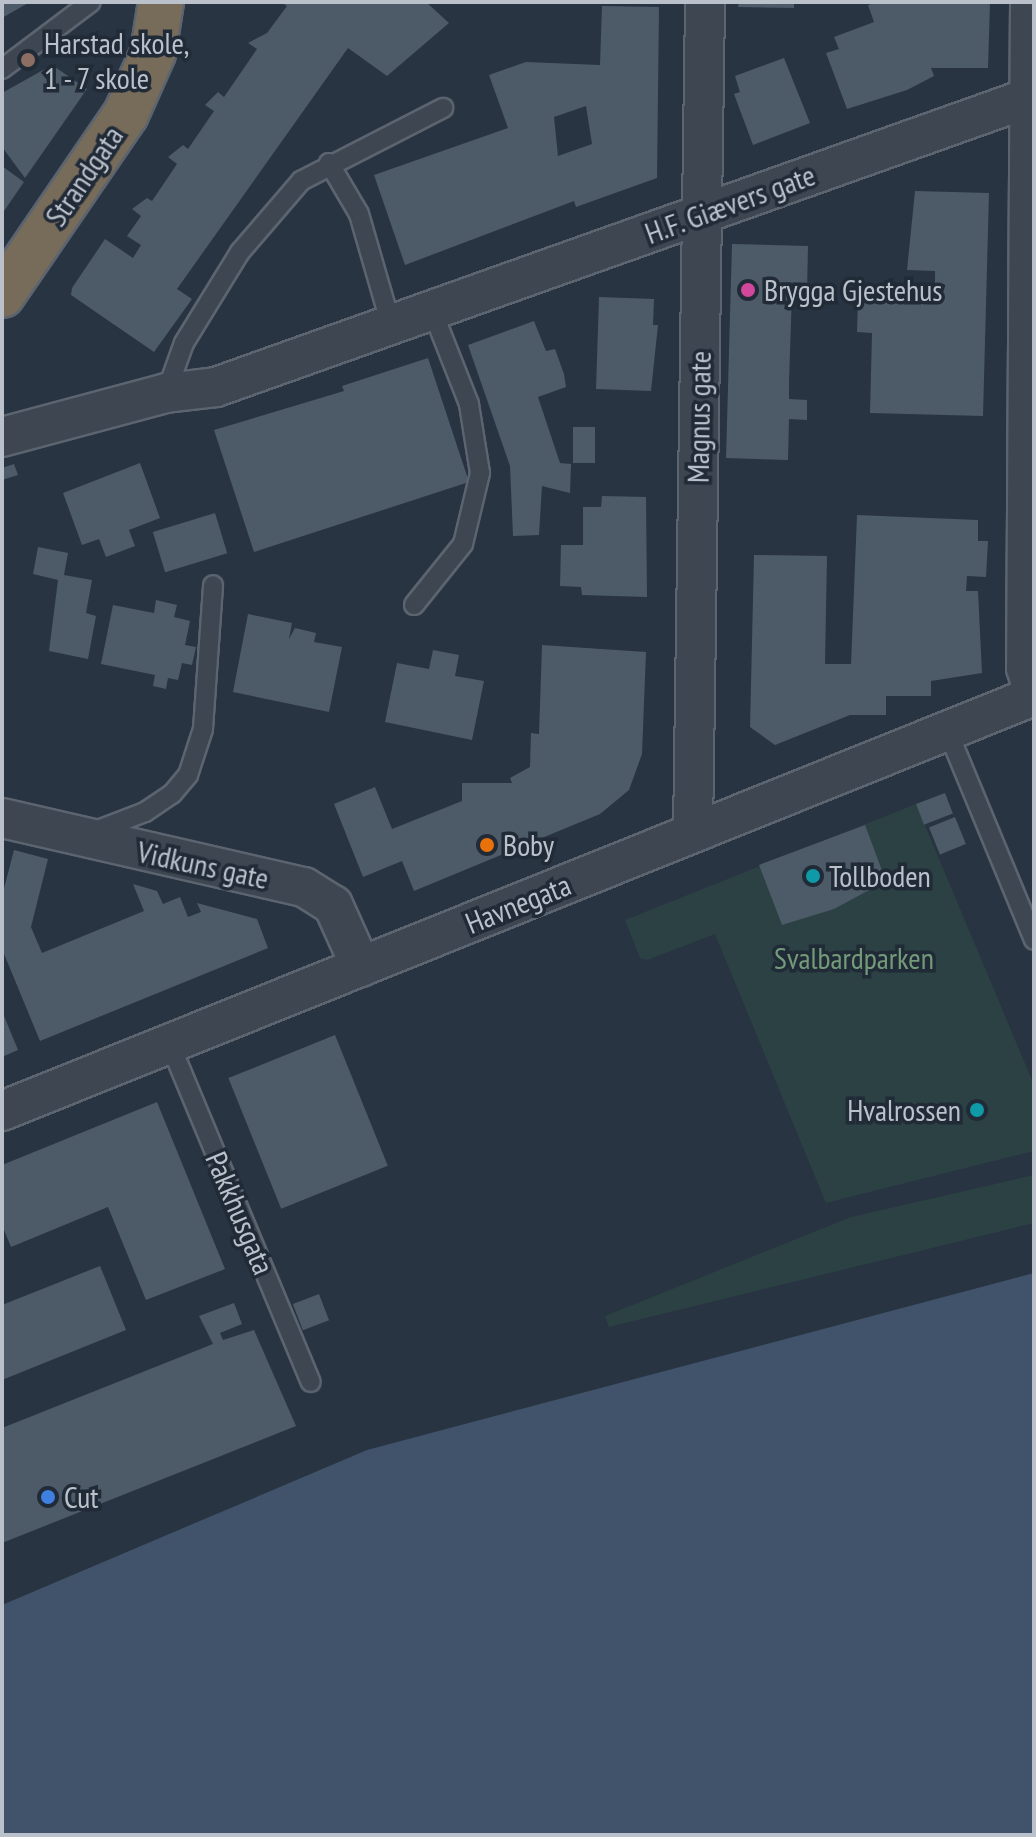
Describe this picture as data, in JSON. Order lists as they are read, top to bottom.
{
  "streets": {
    "highway": ["Strandgata"],
    "street": [
      "H.F. Giævers gate",
      "Magnus gate",
      "Vidkuns gate",
      "Havnegata"
    ],
    "lane": ["Pakkhusgata"]
  },
  "crossings": [
    ["H.F. Giævers gate", "Magnus gate"],
    ["Magnus gate", "Havnegata"],
    ["Vidkuns gate", "Havnegata"],
    ["Havnegata", "Pakkhusgata"]
  ],
  "parks": ["Svalbardparken"],
  "places": [
    "Harstad skole, 1 - 7 skole",
    "Brygga Gjestehus",
    "Boby",
    "Tollboden",
    "Hvalrossen",
    "Cut"
  ]
}
